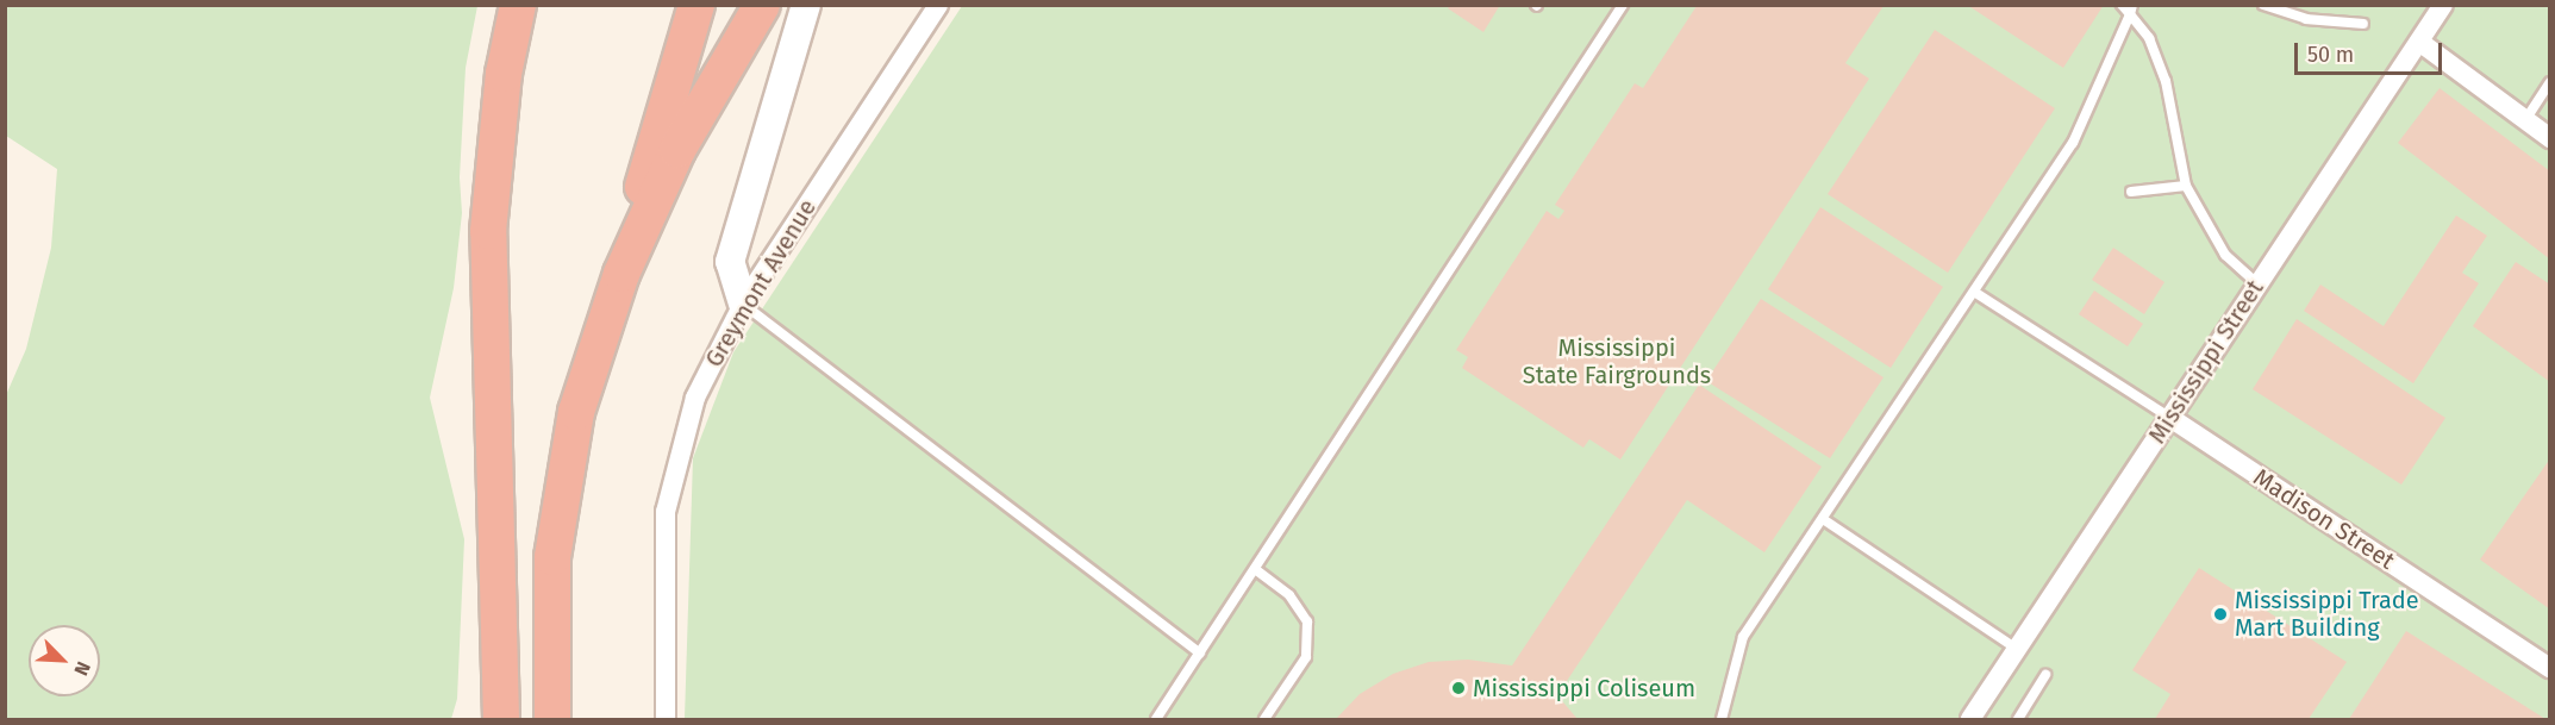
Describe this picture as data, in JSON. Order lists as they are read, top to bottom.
{
  "streets": {
    "street": ["Greymont Avenue", "Mississippi Street", "Madison Street"]
  },
  "crossings": [
    ["Mississippi Street", "Madison Street"]
  ],
  "parks": ["Mississippi State Fairgrounds"],
  "places": ["Mississippi Trade Mart Building", "Mississippi Coliseum"],
  "scale_bar": "50 m",
  "north": "bottom right"
}
